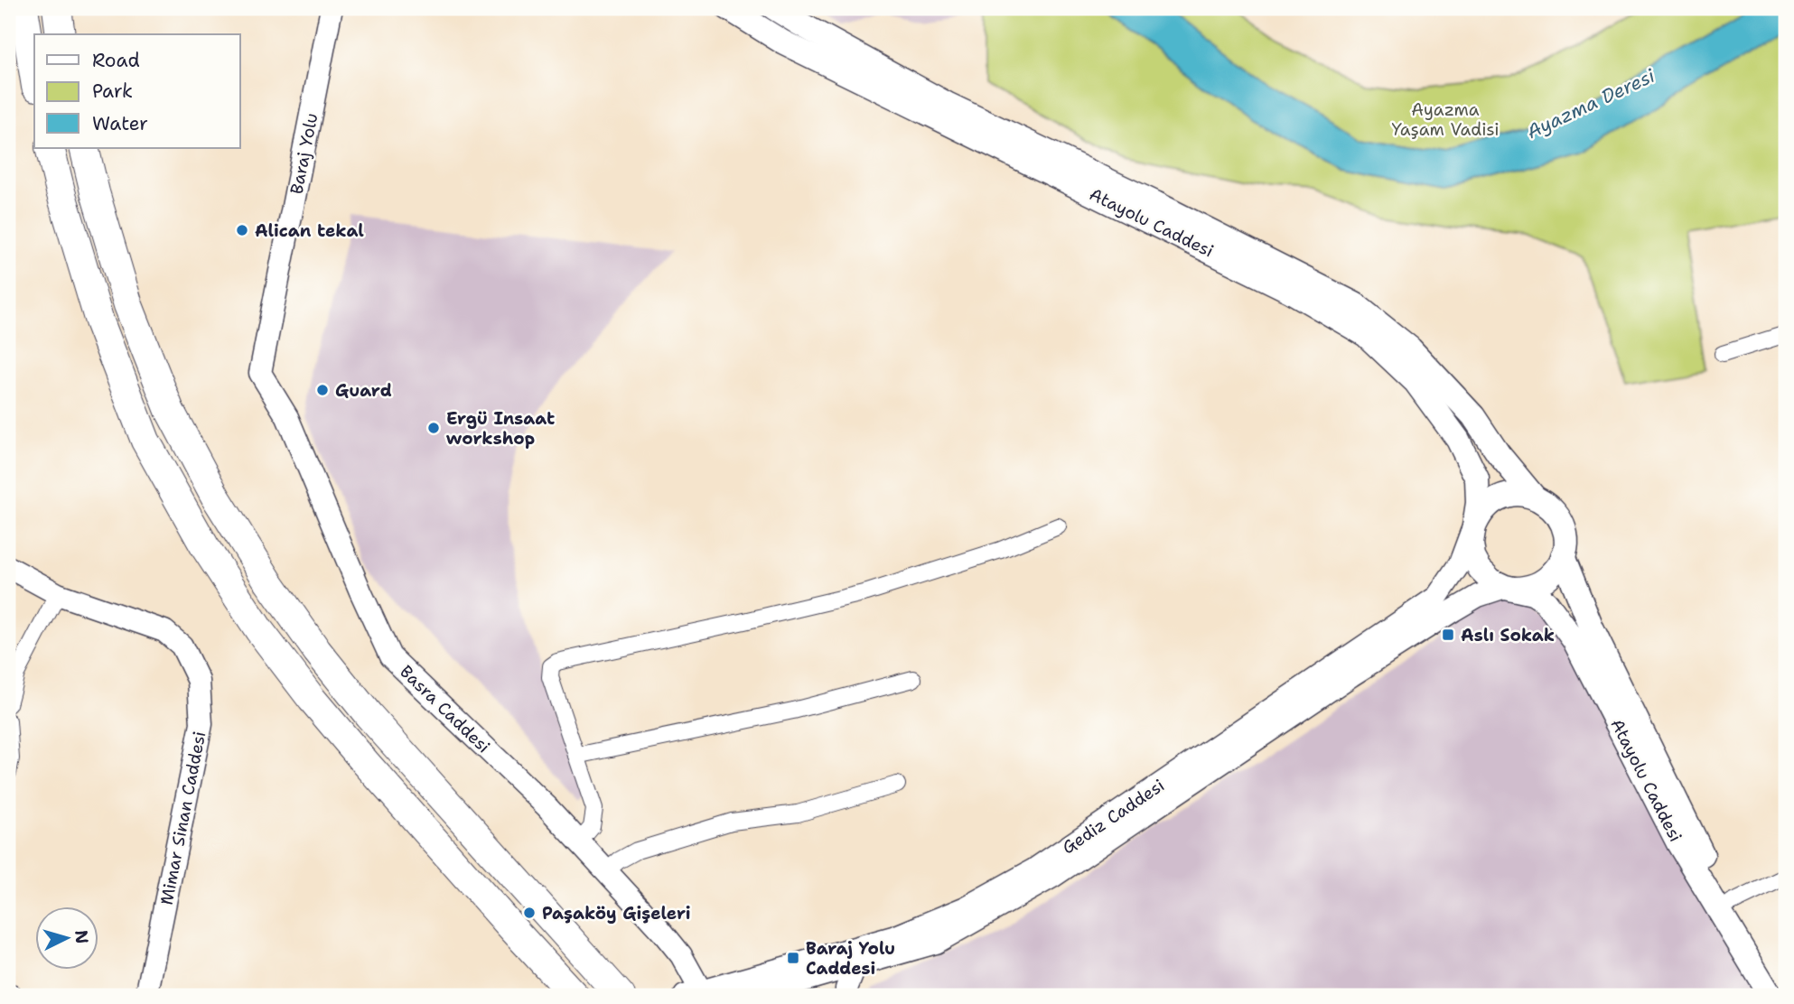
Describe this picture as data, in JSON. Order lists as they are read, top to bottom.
{
  "streets": {
    "main road": [
      "Baraj Yolu",
      "Atayolu Caddesi",
      "Basra Caddesi",
      "Gediz Caddesi",
      "Mimar Sinan Caddesi"
    ]
  },
  "crossings": [
    ["Baraj Yolu", "Basra Caddesi"],
    ["Atayolu Caddesi", "Gediz Caddesi"],
    ["Basra Caddesi", "Gediz Caddesi"]
  ],
  "water": ["Ayazma Deresi"],
  "parks": ["Ayazma Yaşam Vadisi"],
  "places": {
    "other": [
      "Alican tekal",
      "Guard",
      "Ergü Insaat workshop",
      "Paşaköy Gişeleri"
    ],
    "transit": ["Aslı Sokak", "Baraj Yolu Caddesi"]
  },
  "legend": ["Road", "Park", "Water"],
  "north": "right"
}
